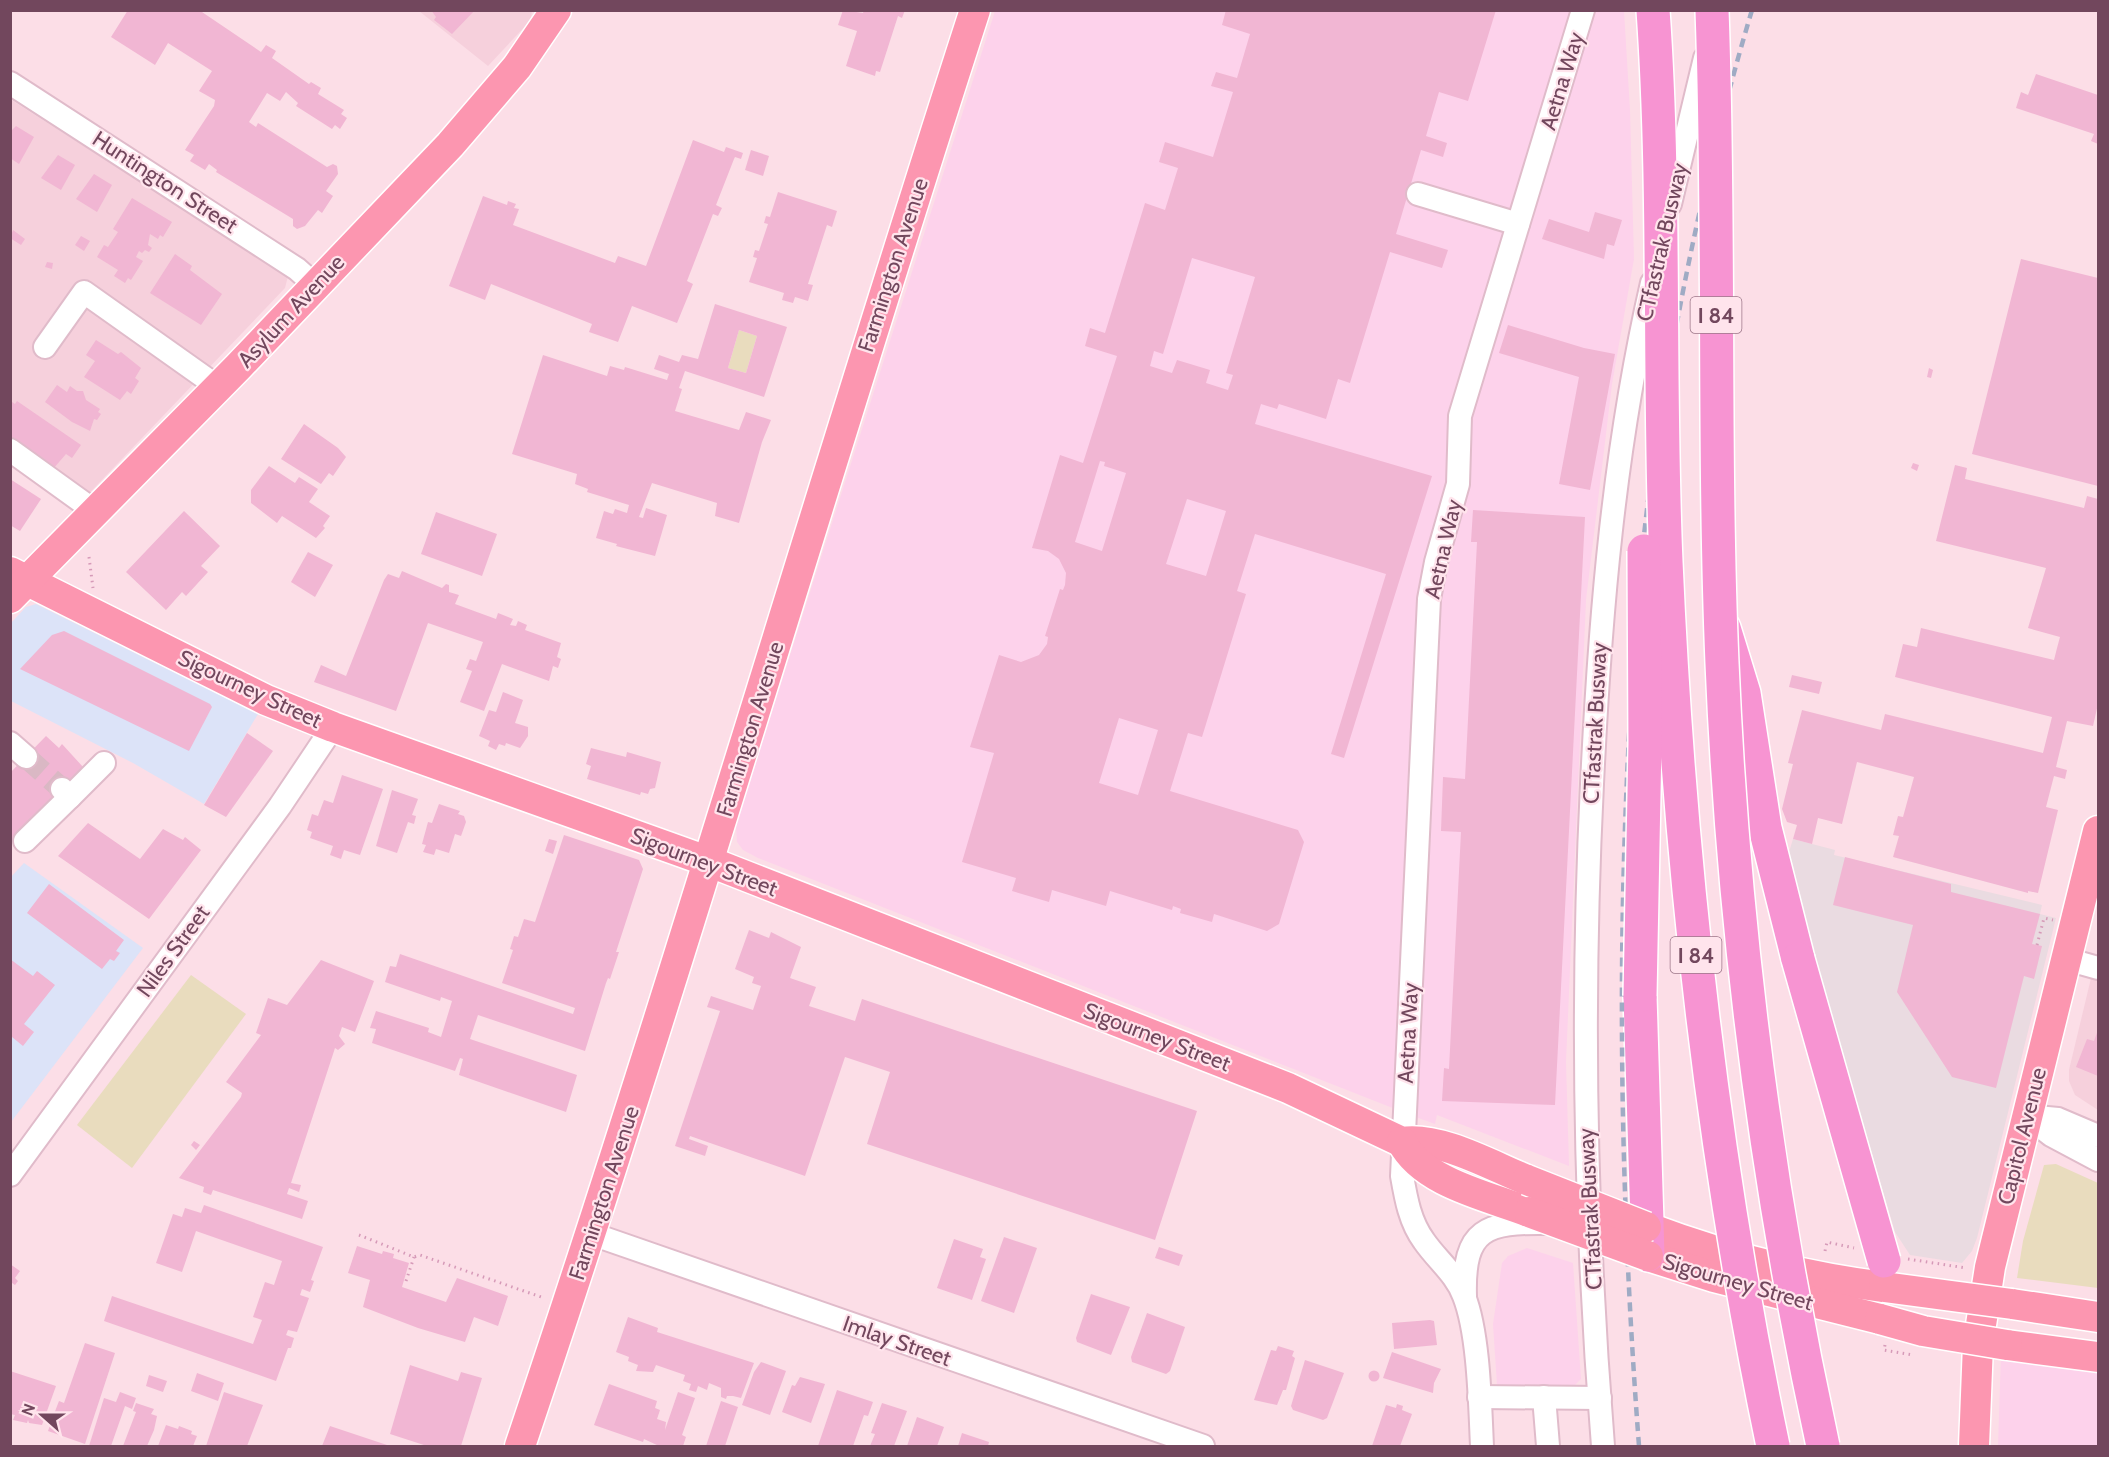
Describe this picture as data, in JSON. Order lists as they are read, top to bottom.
{
  "streets": {
    "highway": ["I 84"],
    "main road": [
      "Farmington Avenue",
      "Asylum Avenue",
      "Sigourney Street",
      "Capitol Avenue"
    ],
    "street": [
      "Aetna Way",
      "Huntington Street",
      "CTfastrak Busway",
      "Niles Street",
      "Imlay Street"
    ]
  },
  "crossings": [
    ["Aetna Way", "Sigourney Street"],
    ["Huntington Street", "Asylum Avenue"],
    ["CTfastrak Busway", "I 84"],
    ["Farmington Avenue", "Sigourney Street"],
    ["Farmington Avenue", "Imlay Street"],
    ["Asylum Avenue", "Sigourney Street"],
    ["Sigourney Street", "Niles Street"]
  ],
  "north": "left"
}
